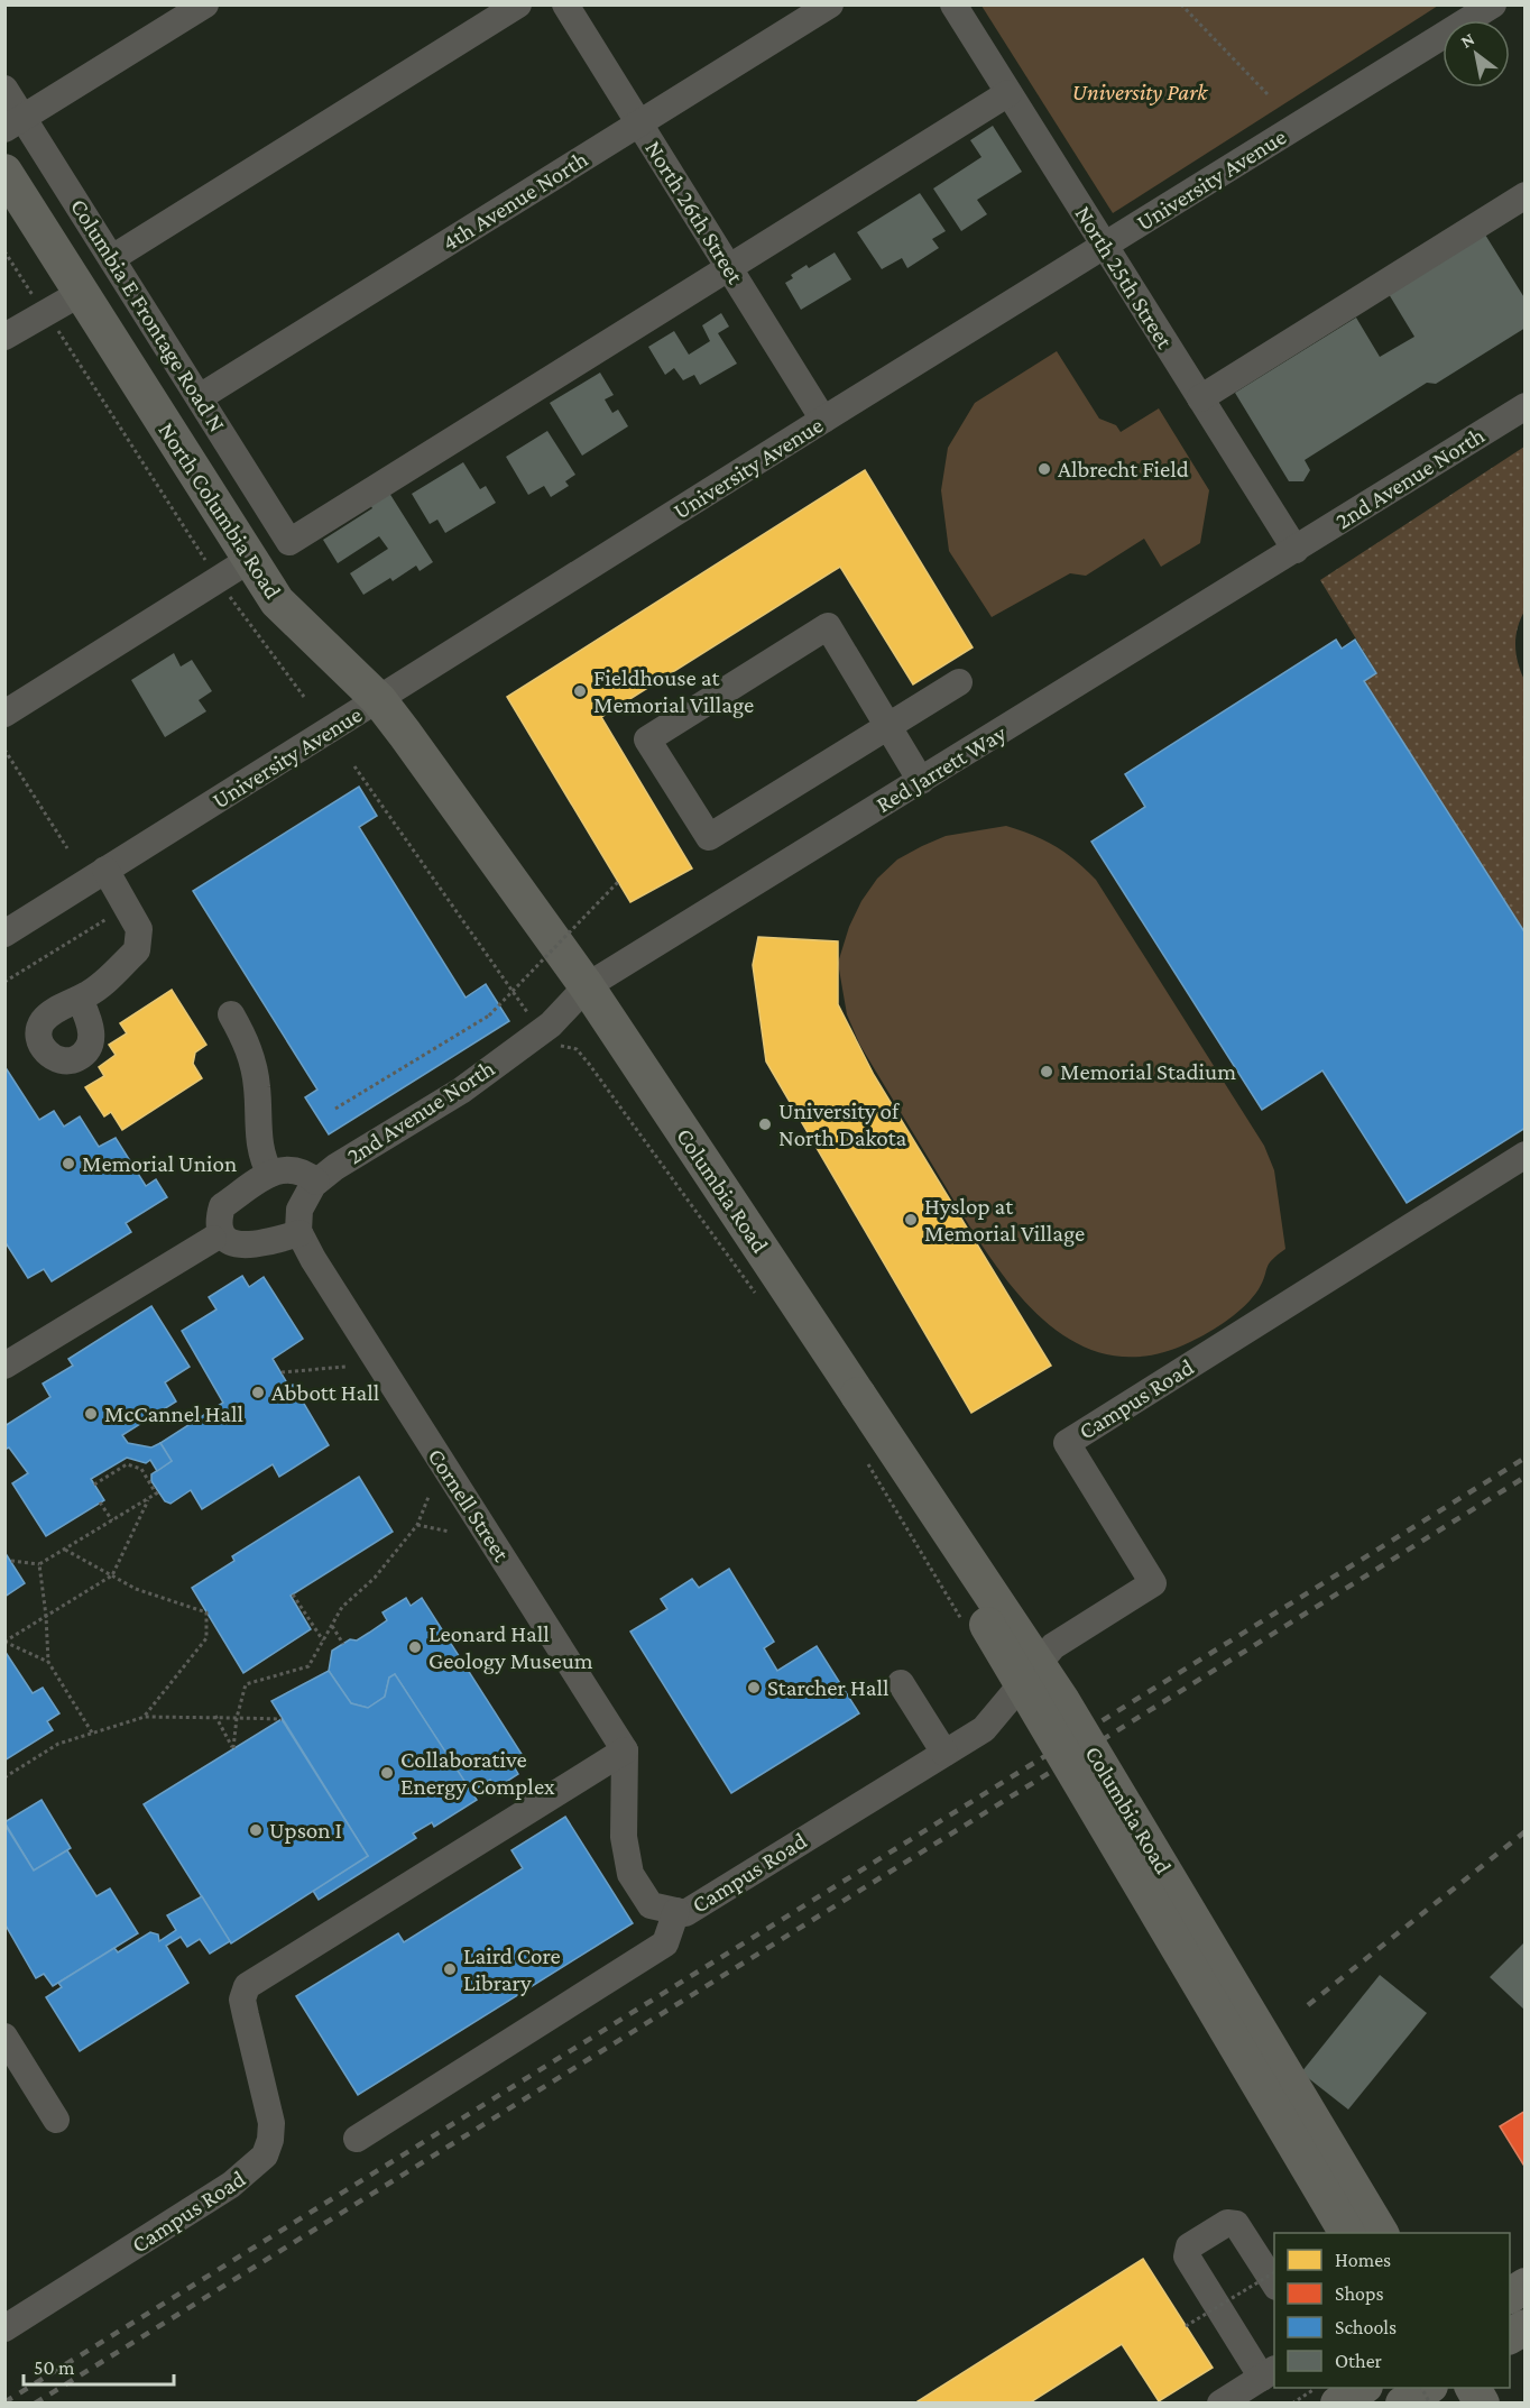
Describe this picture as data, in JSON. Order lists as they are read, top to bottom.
{
  "streets": {
    "main road": ["North Columbia Road", "Columbia Road"],
    "street": [
      "University Avenue",
      "4th Avenue North",
      "North 26th Street",
      "North 25th Street",
      "Columbia E Frontage Road N",
      "2nd Avenue North",
      "Red Jarrett Way",
      "Campus Road",
      "Cornell Street"
    ]
  },
  "crossings": [
    ["University Avenue", "North 26th Street"],
    ["University Avenue", "North 25th Street"],
    ["University Avenue", "North Columbia Road"],
    ["4th Avenue North", "North 26th Street"],
    ["4th Avenue North", "Columbia E Frontage Road N"],
    ["North 26th Street", "Columbia E Frontage Road N"],
    ["North 25th Street", "2nd Avenue North"],
    ["North 25th Street", "Red Jarrett Way"],
    ["2nd Avenue North", "North Columbia Road"],
    ["2nd Avenue North", "Red Jarrett Way"],
    ["2nd Avenue North", "Columbia Road"],
    ["2nd Avenue North", "Cornell Street"],
    ["North Columbia Road", "Red Jarrett Way"],
    ["North Columbia Road", "Columbia Road"],
    ["Red Jarrett Way", "Columbia Road"],
    ["Campus Road", "Cornell Street"]
  ],
  "parks": ["University Park"],
  "places": [
    "Albrecht Field",
    "Fieldhouse at Memorial Village",
    "Memorial Stadium",
    "University of North Dakota",
    "Memorial Union",
    "Hyslop at Memorial Village",
    "Abbott Hall",
    "McCannel Hall",
    "Leonard Hall Geology Museum",
    "Starcher Hall",
    "Collaborative Energy Complex",
    "Upson I",
    "Laird Core Library"
  ],
  "legend": [
    "Homes",
    "Shops",
    "Schools",
    "Other"
  ],
  "scale_bar": "50 m",
  "north": "top left"
}
